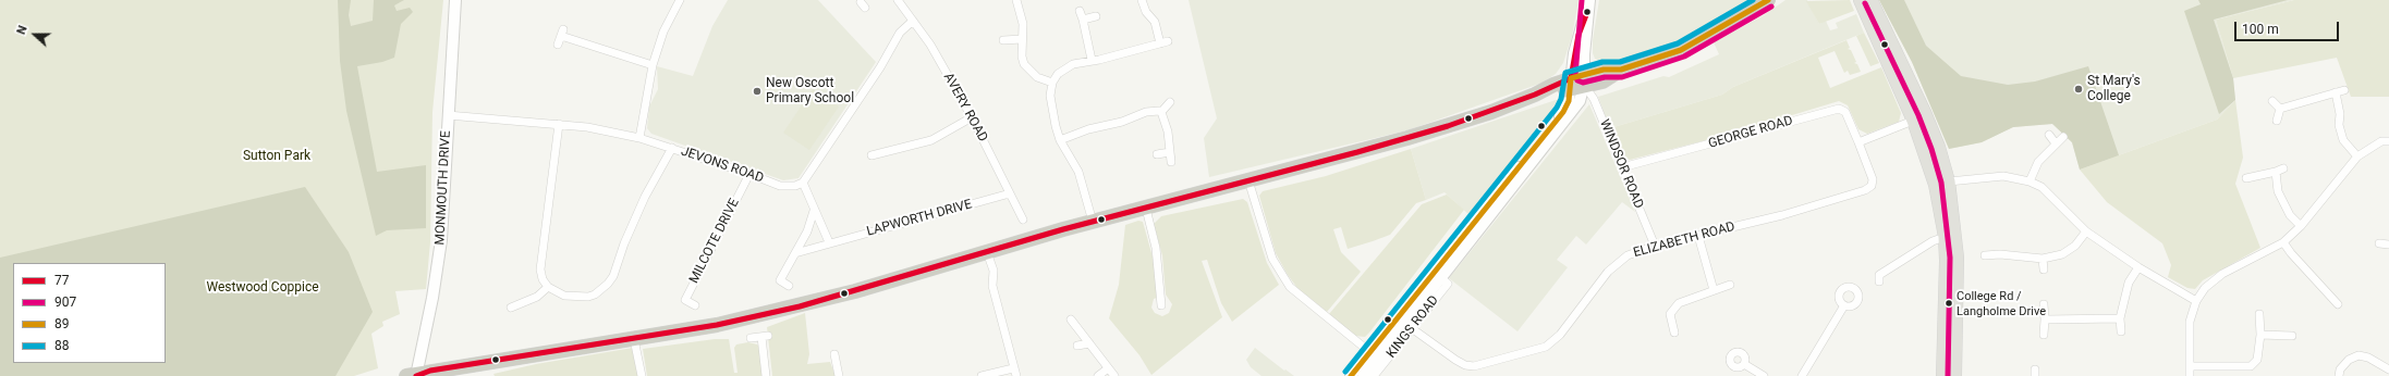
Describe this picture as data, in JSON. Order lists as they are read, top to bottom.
{
  "streets": {
    "main road": ["MONMOUTH DRIVE", "KINGS ROAD"],
    "street": [
      "AVERY ROAD",
      "GEORGE ROAD",
      "WINDSOR ROAD",
      "JEVONS ROAD",
      "LAPWORTH DRIVE",
      "ELIZABETH ROAD",
      "MILCOTE DRIVE"
    ]
  },
  "crossings": [
    ["AVERY ROAD", "LAPWORTH DRIVE"],
    ["GEORGE ROAD", "WINDSOR ROAD"],
    ["GEORGE ROAD", "ELIZABETH ROAD"],
    ["WINDSOR ROAD", "ELIZABETH ROAD"],
    ["WINDSOR ROAD", "KINGS ROAD"],
    ["JEVONS ROAD", "MONMOUTH DRIVE"],
    ["JEVONS ROAD", "MILCOTE DRIVE"],
    ["ELIZABETH ROAD", "KINGS ROAD"]
  ],
  "parks": ["Sutton Park", "Westwood Coppice"],
  "places": ["St Mary's College", "New Oscott Primary School", "College Rd / Langholme Drive"],
  "lines": [
    "transit line 907",
    "transit line 89",
    "transit line 88",
    "transit line 77"
  ],
  "legend": [
    "77",
    "907",
    "89",
    "88"
  ],
  "scale_bar": "100 m",
  "north": "left"
}
